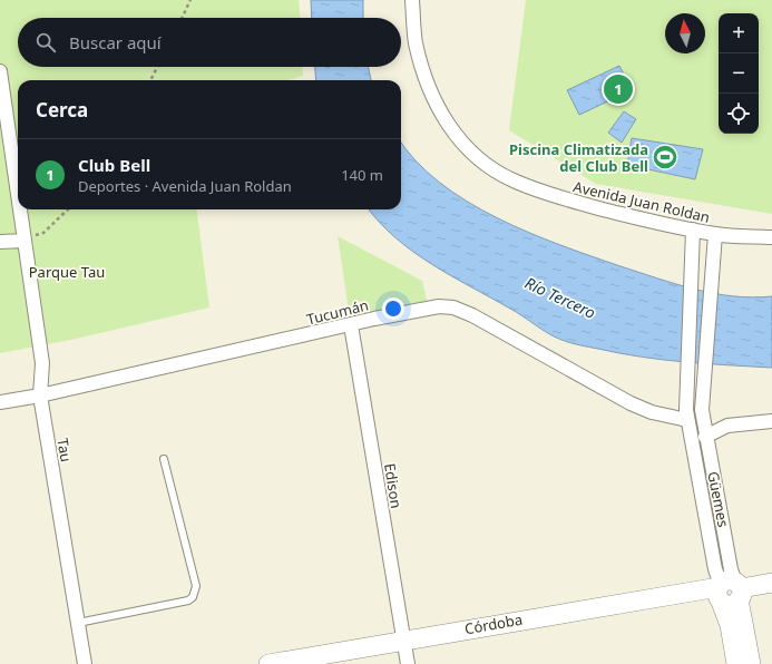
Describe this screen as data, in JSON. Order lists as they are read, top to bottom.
{
  "streets": {
    "street": [
      "Avenida Juan Roldan",
      "Tucumán",
      "Tau",
      "Edison",
      "Güemes",
      "Córdoba"
    ]
  },
  "crossings": [
    ["Avenida Juan Roldan", "Güemes"],
    ["Tucumán", "Tau"],
    ["Tucumán", "Edison"],
    ["Tucumán", "Güemes"],
    ["Edison", "Córdoba"],
    ["Güemes", "Córdoba"]
  ],
  "water": ["Río Tercero"],
  "parks": ["Parque Tau"],
  "places": {
    "sports": ["Piscina Climatizada del Club Bell"]
  },
  "north": "top",
  "page": {
    "map_buttons": ["+", "−"],
    "search": "Buscar aquí",
    "pins": "1",
    "heading": "Cerca",
    "list": [
      {
        "mark": "1",
        "name": "Club Bell",
        "note": "Deportes · Avenida Juan Roldan",
        "value": "140 m"
      }
    ]
  }
}
